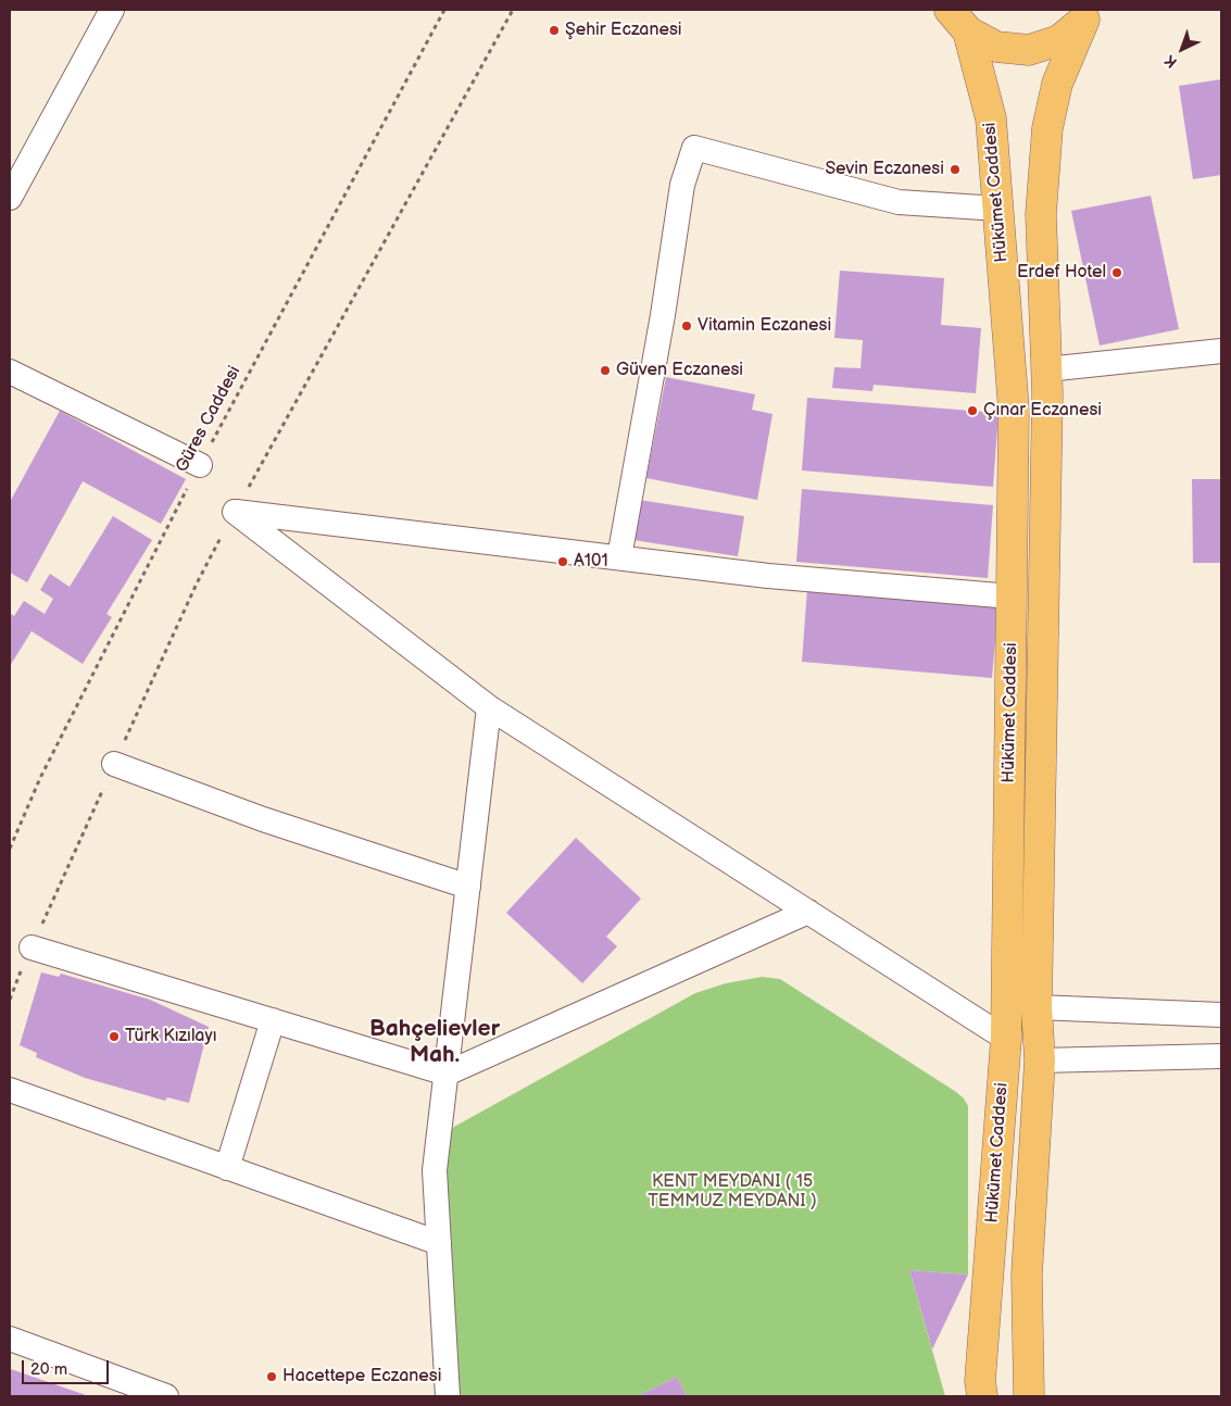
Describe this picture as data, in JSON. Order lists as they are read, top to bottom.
{
  "streets": {
    "main road": ["Hükümet Caddesi"],
    "path": ["Güres Caddesi"]
  },
  "districts": ["Bahçelievler Mah."],
  "parks": ["KENT MEYDANI ( 15 TEMMUZ MEYDANI )"],
  "places": [
    "Şehir Eczanesi",
    "Sevin Eczanesi",
    "Erdef Hotel",
    "Vitamin Eczanesi",
    "Güven Eczanesi",
    "Çınar Eczanesi",
    "A101",
    "Türk Kızılayı",
    "Hacettepe Eczanesi"
  ],
  "scale_bar": "20 m",
  "north": "bottom left"
}
